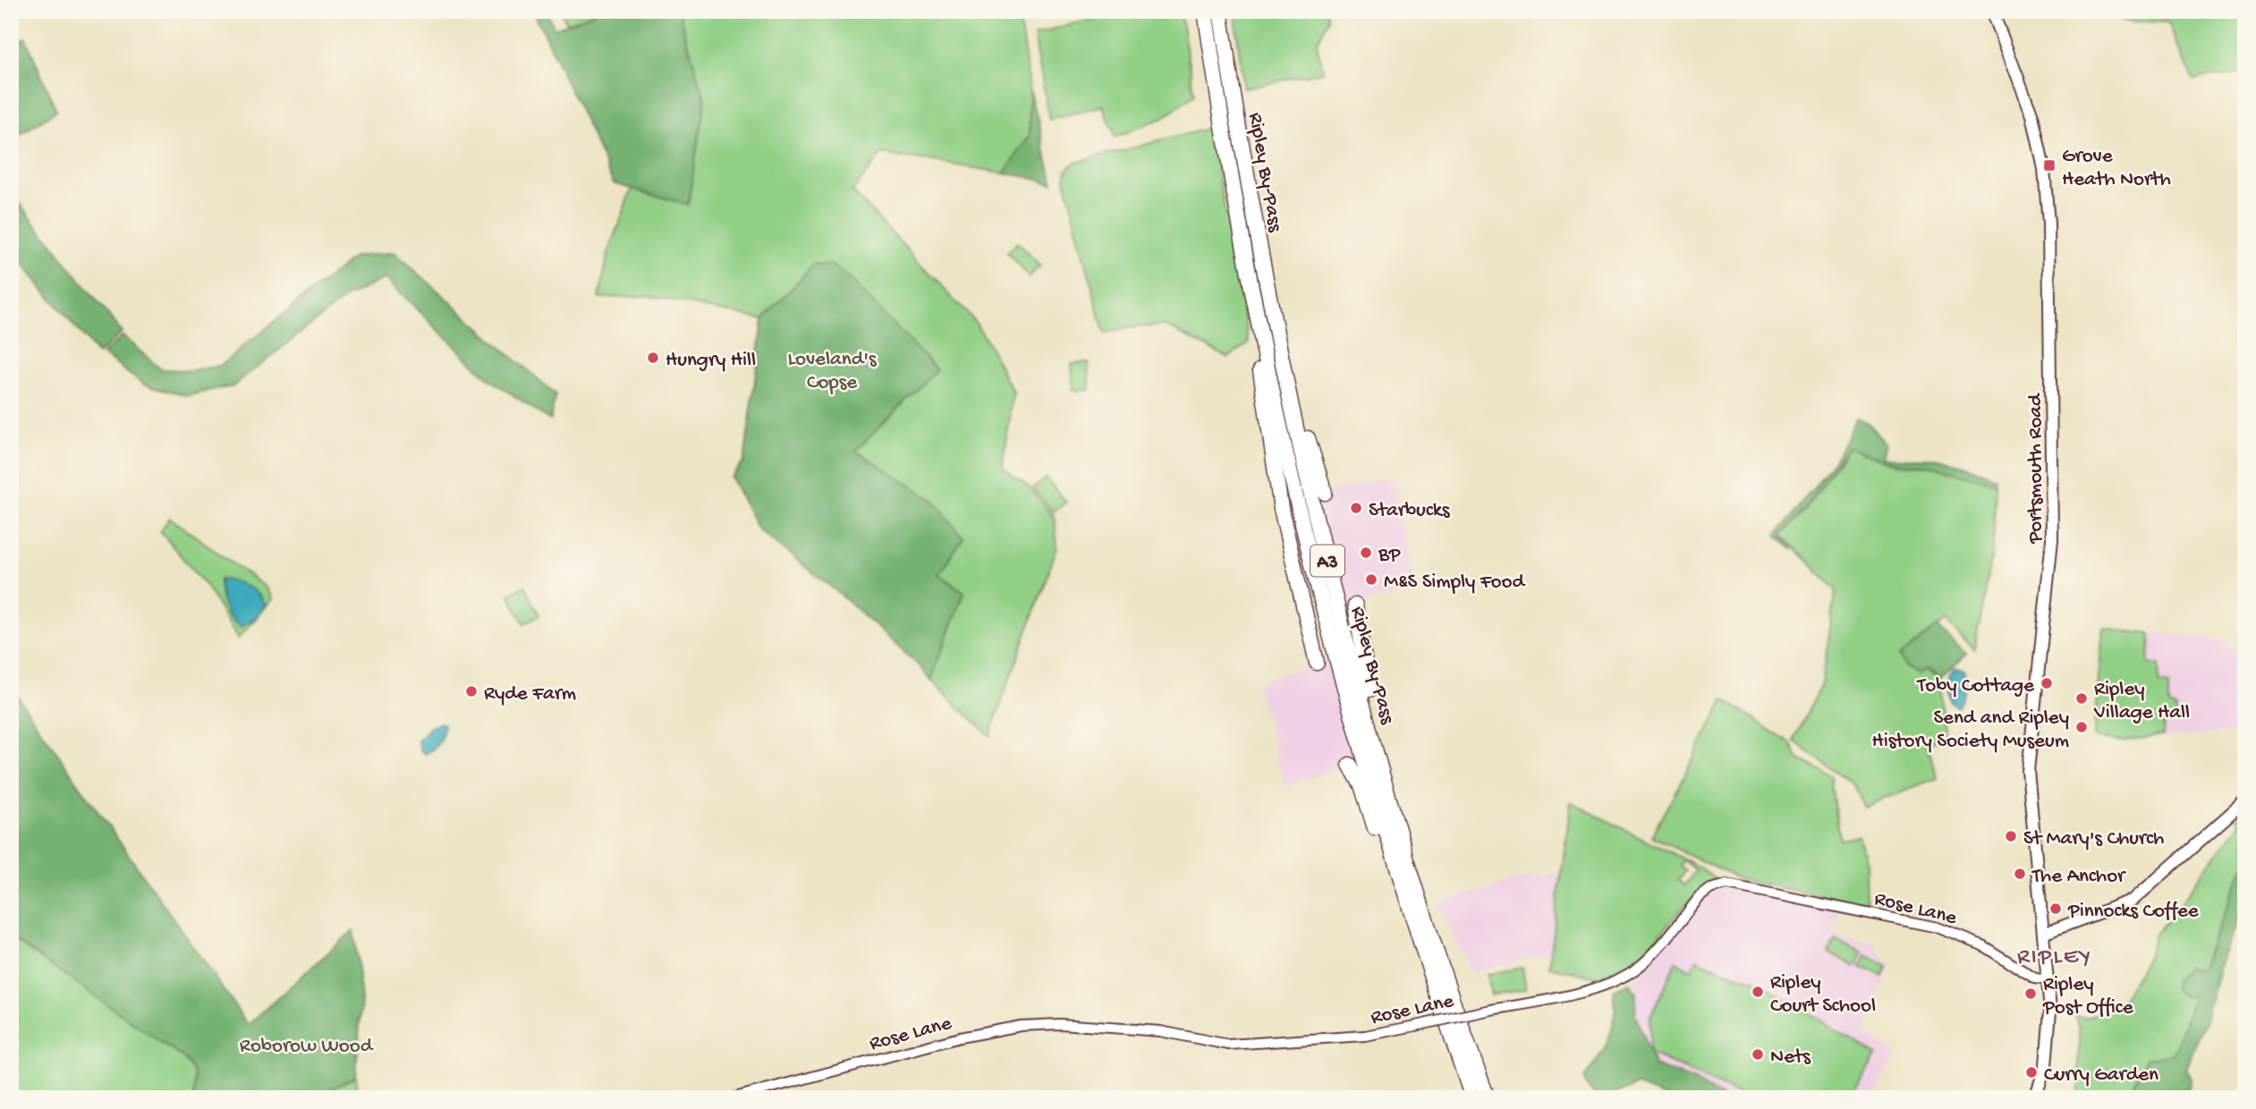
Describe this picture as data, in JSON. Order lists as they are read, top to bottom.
{
  "streets": {
    "highway": ["Ripley By-Pass", "A3"],
    "main road": ["Portsmouth Road"],
    "street": ["Rose Lane"]
  },
  "crossings": [
    ["Portsmouth Road", "Rose Lane"]
  ],
  "districts": ["RIPLEY"],
  "parks": ["Loveland's Copse", "Roborow Wood"],
  "places": {
    "transit": ["Grove Heath North"],
    "other": [
      "Hungry Hill",
      "Starbucks",
      "BP",
      "M&S Simply Food",
      "Toby Cottage",
      "Ryde Farm",
      "Ripley Village Hall",
      "Send and Ripley History Society Museum",
      "St Mary's Church",
      "The Anchor",
      "Pinnocks Coffee",
      "Ripley Court School",
      "Ripley Post Office",
      "Nets",
      "Curry Garden"
    ]
  }
}
